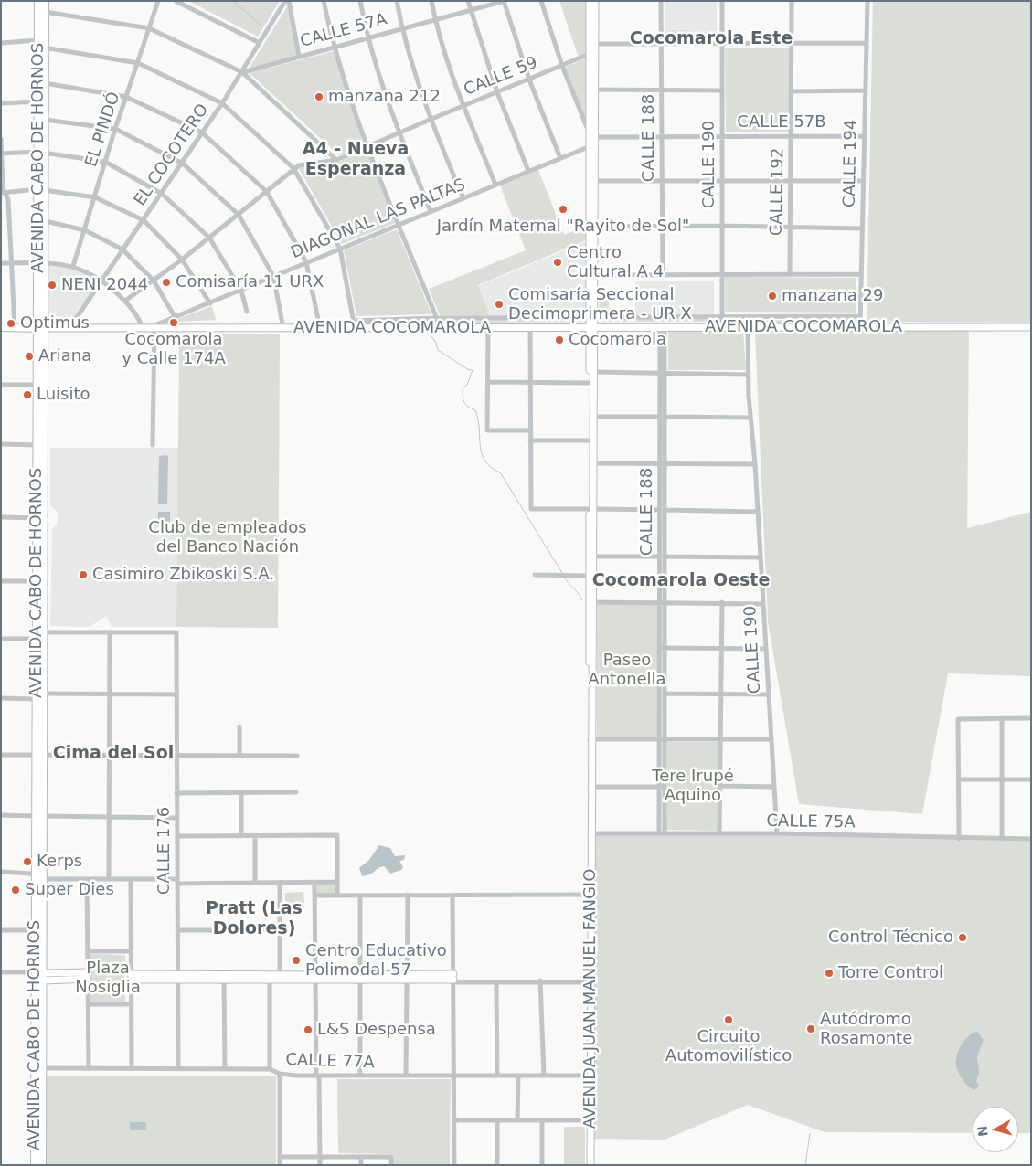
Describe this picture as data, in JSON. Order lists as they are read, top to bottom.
{
  "streets": {
    "main road": ["AVENIDA CABO DE HORNOS", "AVENIDA COCOMAROLA", "AVENIDA JUAN MANUEL FANGIO"],
    "street": [
      "CALLE 57A",
      "CALLE 59",
      "CALLE 57B",
      "EL PINDÓ",
      "CALLE 188",
      "EL COCOTERO",
      "CALLE 194",
      "CALLE 190",
      "CALLE 192",
      "DIAGONAL LAS PALTAS",
      "CALLE 75A",
      "CALLE 176",
      "CALLE 77A"
    ]
  },
  "crossings": [
    ["CALLE 57A", "EL COCOTERO"],
    ["CALLE 59", "AVENIDA JUAN MANUEL FANGIO"],
    ["CALLE 57B", "CALLE 188"],
    ["CALLE 57B", "CALLE 194"],
    ["CALLE 57B", "CALLE 190"],
    ["CALLE 57B", "CALLE 192"],
    ["CALLE 57B", "AVENIDA JUAN MANUEL FANGIO"],
    ["CALLE 188", "AVENIDA COCOMAROLA"],
    ["CALLE 188", "CALLE 75A"],
    ["AVENIDA CABO DE HORNOS", "AVENIDA COCOMAROLA"],
    ["AVENIDA CABO DE HORNOS", "CALLE 77A"],
    ["CALLE 194", "AVENIDA COCOMAROLA"],
    ["CALLE 190", "AVENIDA COCOMAROLA"],
    ["CALLE 190", "CALLE 75A"],
    ["DIAGONAL LAS PALTAS", "AVENIDA COCOMAROLA"],
    ["DIAGONAL LAS PALTAS", "AVENIDA JUAN MANUEL FANGIO"],
    ["AVENIDA COCOMAROLA", "AVENIDA JUAN MANUEL FANGIO"],
    ["CALLE 75A", "AVENIDA JUAN MANUEL FANGIO"],
    ["CALLE 176", "CALLE 77A"],
    ["AVENIDA JUAN MANUEL FANGIO", "CALLE 77A"]
  ],
  "districts": [
    "Cocomarola Este",
    "A4 - Nueva Esperanza",
    "Cocomarola Oeste",
    "Cima del Sol",
    "Pratt (Las Dolores)"
  ],
  "parks": [
    "Club de empleados del Banco Nación",
    "Paseo Antonella",
    "Tere Irupé Aquino",
    "Plaza Nosiglia"
  ],
  "places": [
    "manzana 212",
    "Jardín Maternal \"Rayito de Sol\"",
    "Centro Cultural A 4",
    "Comisaría 11 URX",
    "NENI 2044",
    "manzana 29",
    "Comisaría Seccional Decimoprimera - UR X",
    "Cocomarola y Calle 174A",
    "Optimus",
    "Cocomarola",
    "Ariana",
    "Luisito",
    "Casimiro Zbikoski S.A.",
    "Kerps",
    "Super Dies",
    "Control Técnico",
    "Centro Educativo Polimodal 57",
    "Torre Control",
    "Circuito Automovilístico",
    "Autódromo Rosamonte",
    "L&S Despensa"
  ],
  "north": "left"
}
